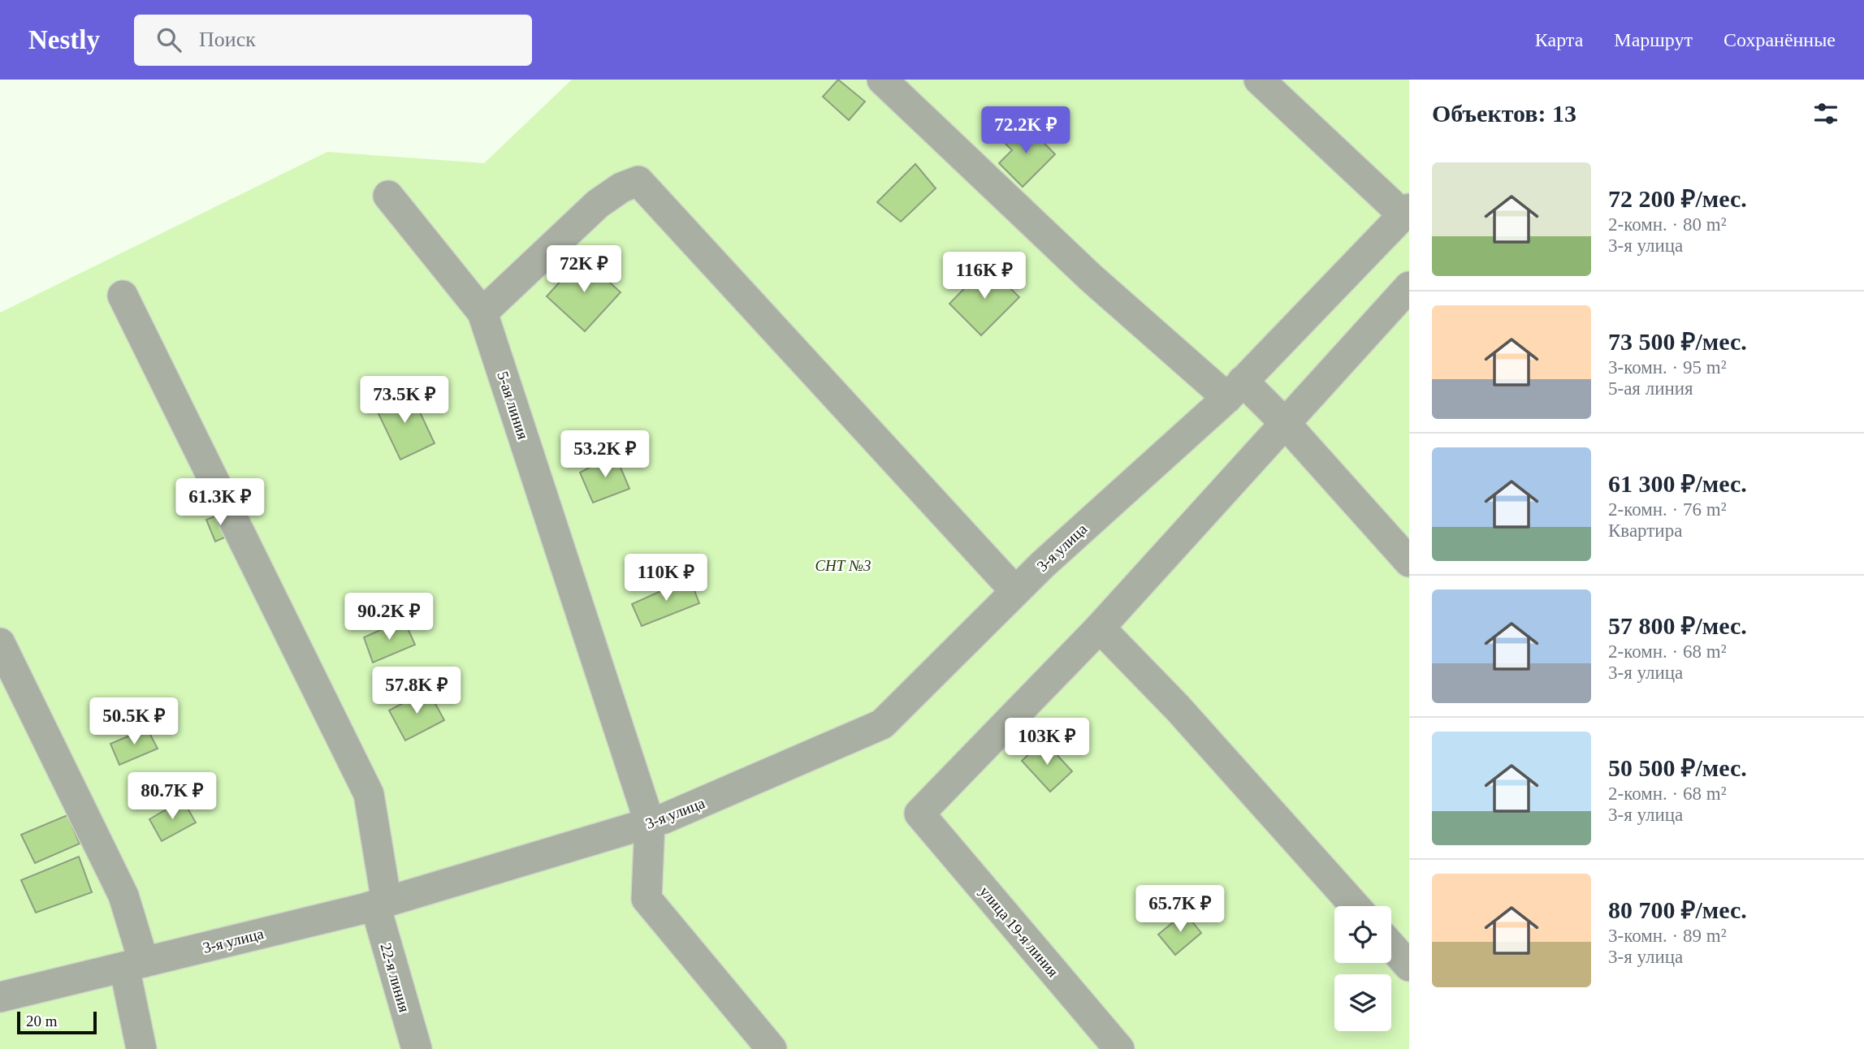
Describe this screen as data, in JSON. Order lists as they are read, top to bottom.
{
  "streets": {
    "street": [
      "5-ая линия",
      "3-я улица",
      "улица 19-я линия",
      "22-я линия"
    ]
  },
  "crossings": [
    ["5-ая линия", "3-я улица"],
    ["3-я улица", "22-я линия"]
  ],
  "parks": ["СНТ №3"],
  "scale_bar": "20 m",
  "page": {
    "header": "Nestly",
    "search": "Поиск",
    "nav": ["Карта", "Маршрут", "Сохранённые"],
    "heading": "Объектов: 13",
    "price": [
      "72.2K ₽",
      "72K ₽",
      "116K ₽",
      "73.5K ₽",
      "53.2K ₽",
      "61.3K ₽",
      "110K ₽",
      "90.2K ₽",
      "57.8K ₽",
      "50.5K ₽",
      "103K ₽",
      "80.7K ₽",
      "65.7K ₽"
    ],
    "list": [
      {
        "name": "72 200 ₽/мес.",
        "note": "2-комн. · 80 m² · 3-я улица"
      },
      {
        "name": "73 500 ₽/мес.",
        "note": "3-комн. · 95 m² · 5-ая линия"
      },
      {
        "name": "61 300 ₽/мес.",
        "note": "2-комн. · 76 m² · Квартира"
      },
      {
        "name": "57 800 ₽/мес.",
        "note": "2-комн. · 68 m² · 3-я улица"
      },
      {
        "name": "50 500 ₽/мес.",
        "note": "2-комн. · 68 m² · 3-я улица"
      },
      {
        "name": "80 700 ₽/мес.",
        "note": "3-комн. · 89 m² · 3-я улица"
      }
    ],
    "scale": "20 m"
  }
}
